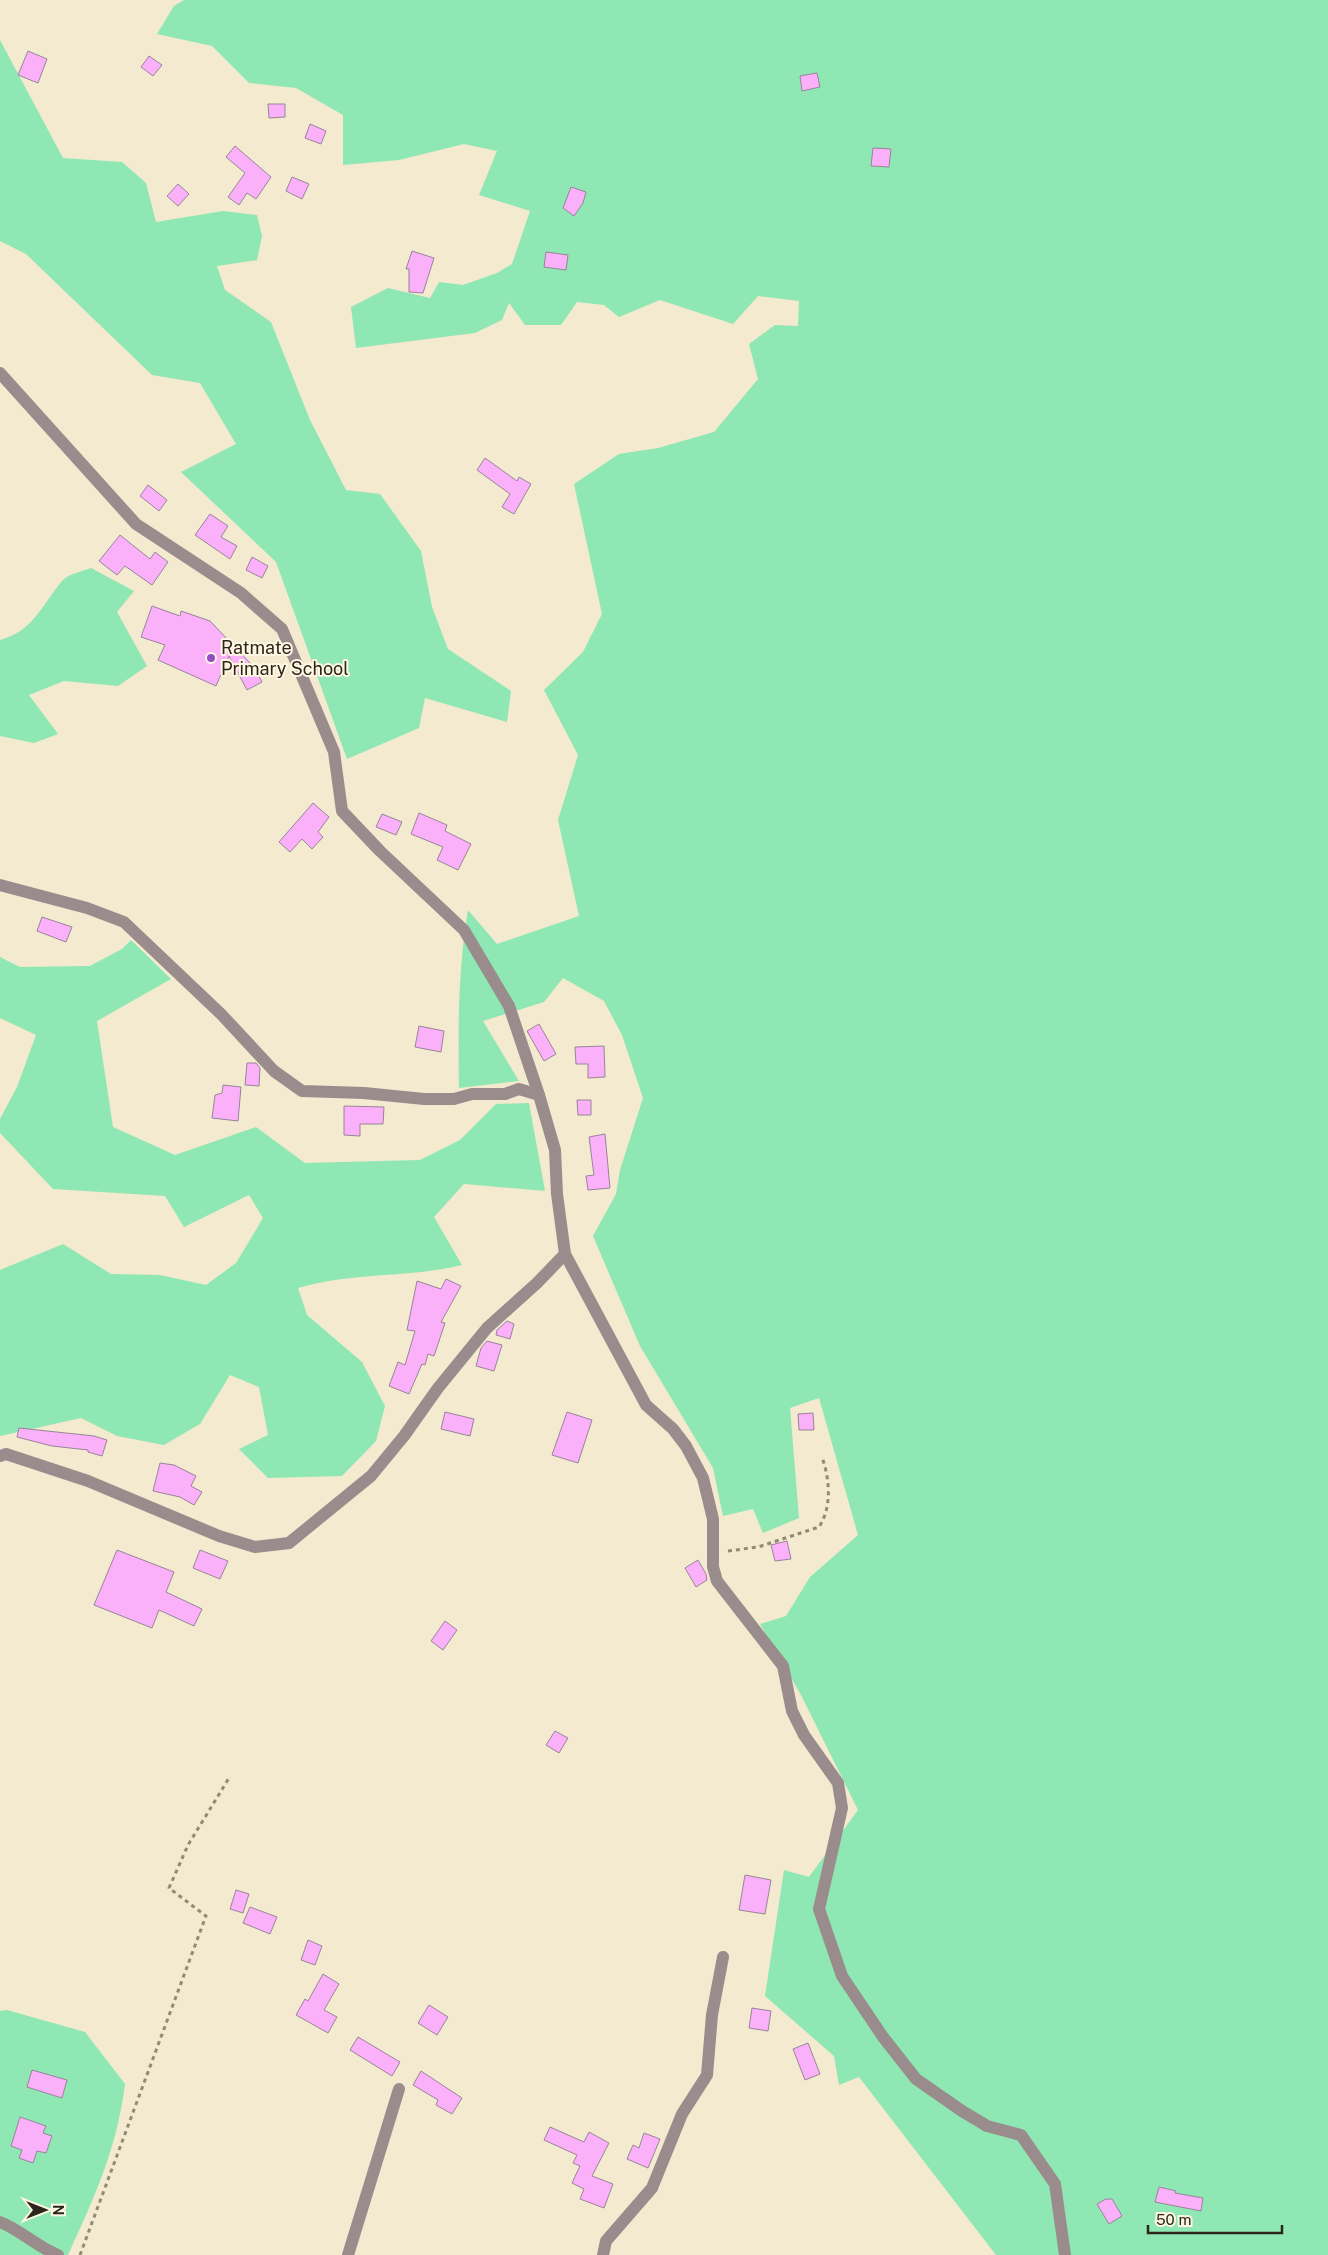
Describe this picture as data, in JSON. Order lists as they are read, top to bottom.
{
  "places": ["Ratmate Primary School"],
  "scale_bar": "50 m",
  "north": "right"
}
